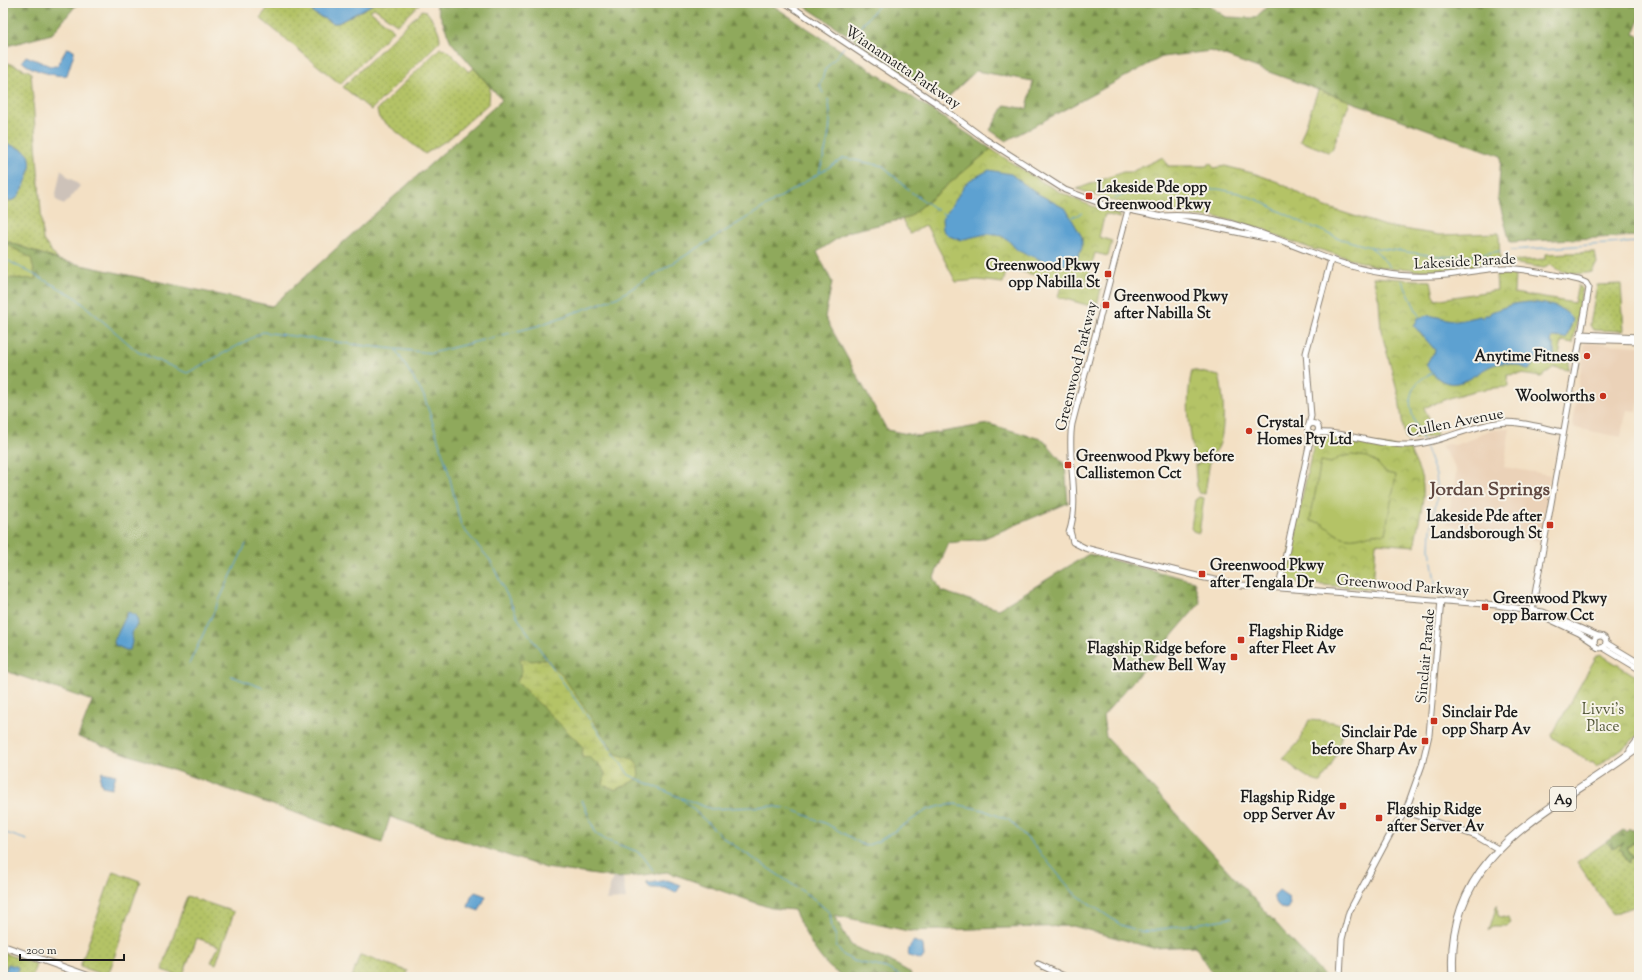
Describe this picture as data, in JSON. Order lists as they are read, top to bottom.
{
  "streets": {
    "highway": ["A9"],
    "street": [
      "Wianamatta Parkway",
      "Lakeside Parade",
      "Greenwood Parkway",
      "Cullen Avenue",
      "Sinclair Parade"
    ]
  },
  "crossings": [
    ["Wianamatta Parkway", "Lakeside Parade"],
    ["Lakeside Parade", "Greenwood Parkway"],
    ["Lakeside Parade", "Cullen Avenue"],
    ["Greenwood Parkway", "Sinclair Parade"]
  ],
  "districts": ["Jordan Springs"],
  "parks": ["Livvi's Place"],
  "places": {
    "transit": [
      "Lakeside Pde opp Greenwood Pkwy",
      "Greenwood Pkwy opp Nabilla St",
      "Greenwood Pkwy after Nabilla St",
      "Greenwood Pkwy before Callistemon Cct",
      "Lakeside Pde after Landsborough St",
      "Greenwood Pkwy after Tengala Dr",
      "Greenwood Pkwy opp Barrow Cct",
      "Flagship Ridge after Fleet Av",
      "Flagship Ridge before Mathew Bell Way",
      "Sinclair Pde opp Sharp Av",
      "Sinclair Pde before Sharp Av",
      "Flagship Ridge opp Server Av",
      "Flagship Ridge after Server Av"
    ],
    "other": ["Anytime Fitness", "Woolworths", "Crystal Homes Pty Ltd"]
  },
  "scale_bar": "200 m"
}
